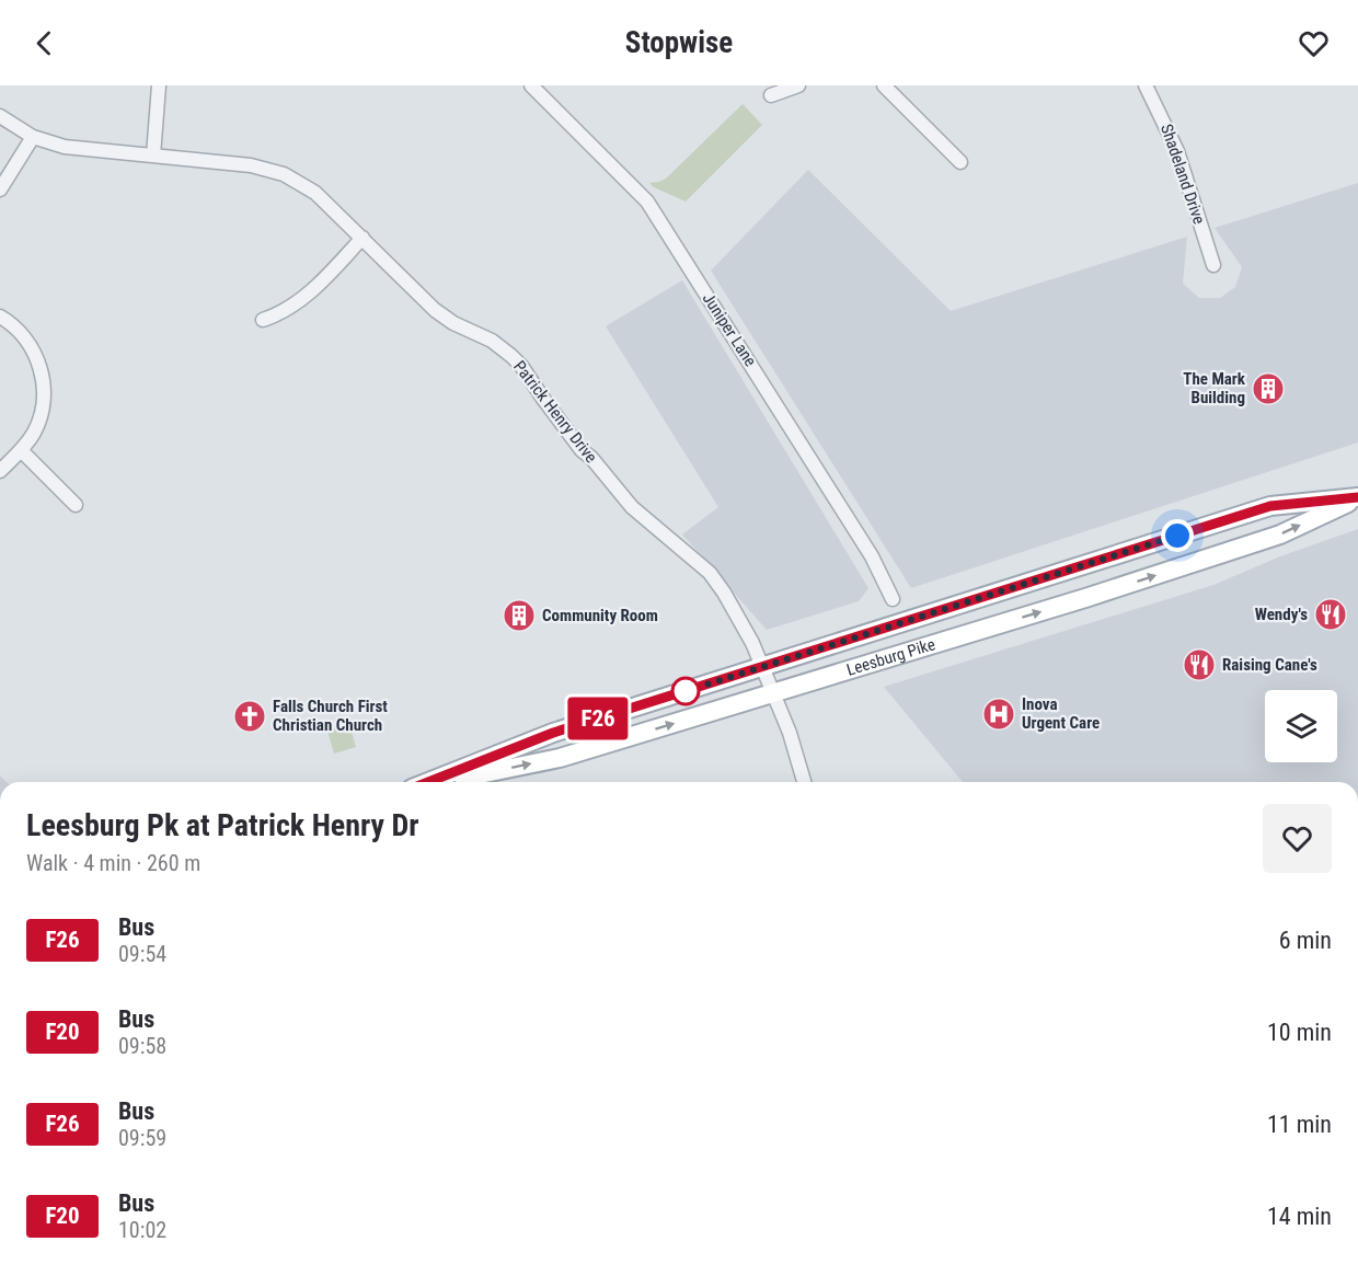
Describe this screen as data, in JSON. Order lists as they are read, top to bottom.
{
  "streets": {
    "main road": ["Leesburg Pike"],
    "street": ["Shadeland Drive", "Juniper Lane", "Patrick Henry Drive"]
  },
  "crossings": [
    ["Patrick Henry Drive", "Leesburg Pike"]
  ],
  "places": {
    "building": ["The Mark Building", "Community Room"],
    "restaurant": ["Wendy's", "Raising Cane's"],
    "hospital": ["Inova Urgent Care"],
    "church": ["Falls Church First Christian Church"]
  },
  "lines": ["bus line F26"],
  "page": {
    "header": "Stopwise",
    "on_map": "F26",
    "heading": ["Leesburg Pk at Patrick Henry Dr", "Walk · 4 min · 260 m"],
    "list": [
      {
        "mark": "F26",
        "name": "Bus",
        "note": "09:54",
        "value": "6 min"
      },
      {
        "mark": "F20",
        "name": "Bus",
        "note": "09:58",
        "value": "10 min"
      },
      {
        "mark": "F26",
        "name": "Bus",
        "note": "09:59",
        "value": "11 min"
      },
      {
        "mark": "F20",
        "name": "Bus",
        "note": "10:02",
        "value": "14 min"
      }
    ]
  }
}
